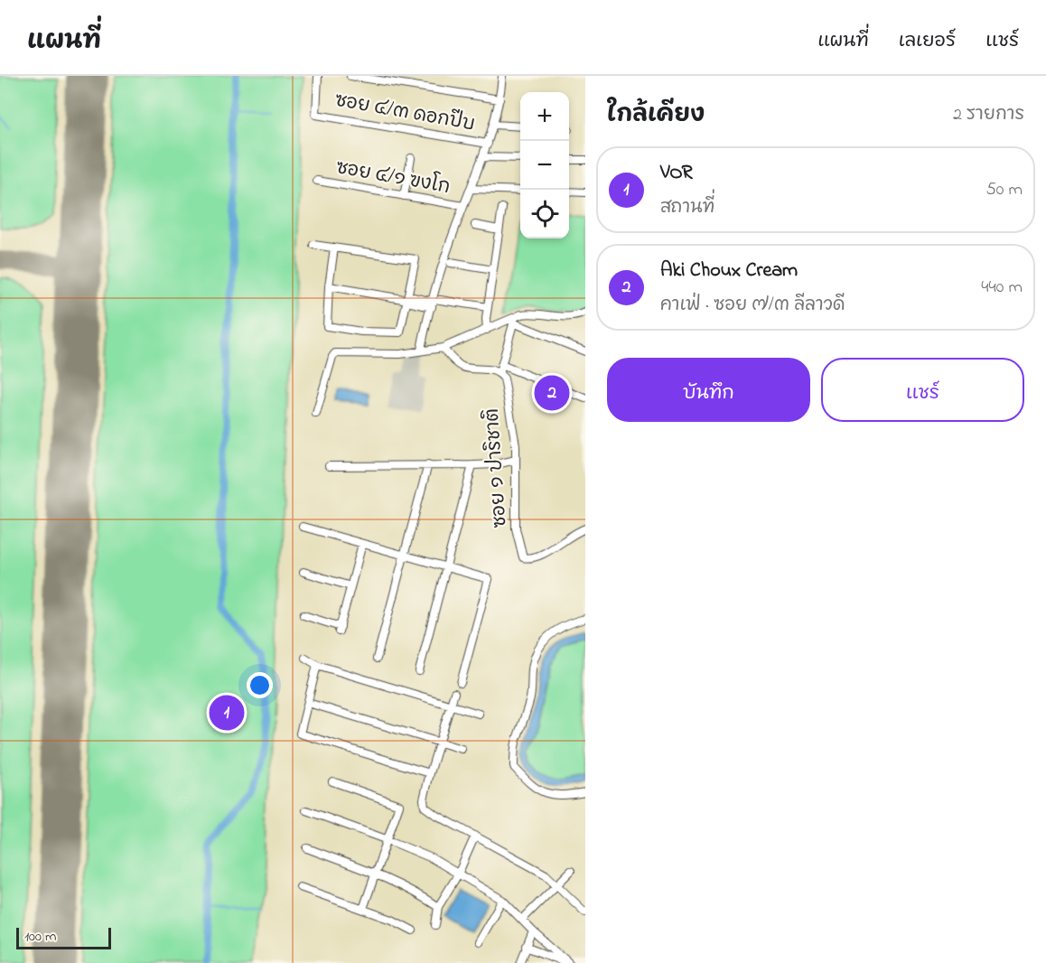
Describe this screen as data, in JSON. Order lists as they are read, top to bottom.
{
  "streets": {
    "street": ["ซอย ๔/๓ ดอกปีบ", "ซอย ๔/๑ ฃงโก", "ซอย ๑ ปาริชาติ"]
  },
  "scale_bar": "100 m",
  "page": {
    "header": "แผนที่",
    "nav": ["แผนที่", "เลเยอร์", "แชร์"],
    "heading": ["ใกล้เคียง", "2 รายการ"],
    "map_buttons": ["+", "−"],
    "list": [
      {
        "mark": "1",
        "name": "VOR",
        "note": "สถานที่",
        "value": "50 m"
      },
      {
        "mark": "2",
        "name": "Aki Choux Cream",
        "note": "คาเฟ่ · ซอย ๗/๓ ลีลาวดี",
        "value": "440 m"
      }
    ],
    "buttons": ["บันทึก", "แชร์"],
    "pins": ["2", "1"],
    "scale": "100 m"
  }
}
